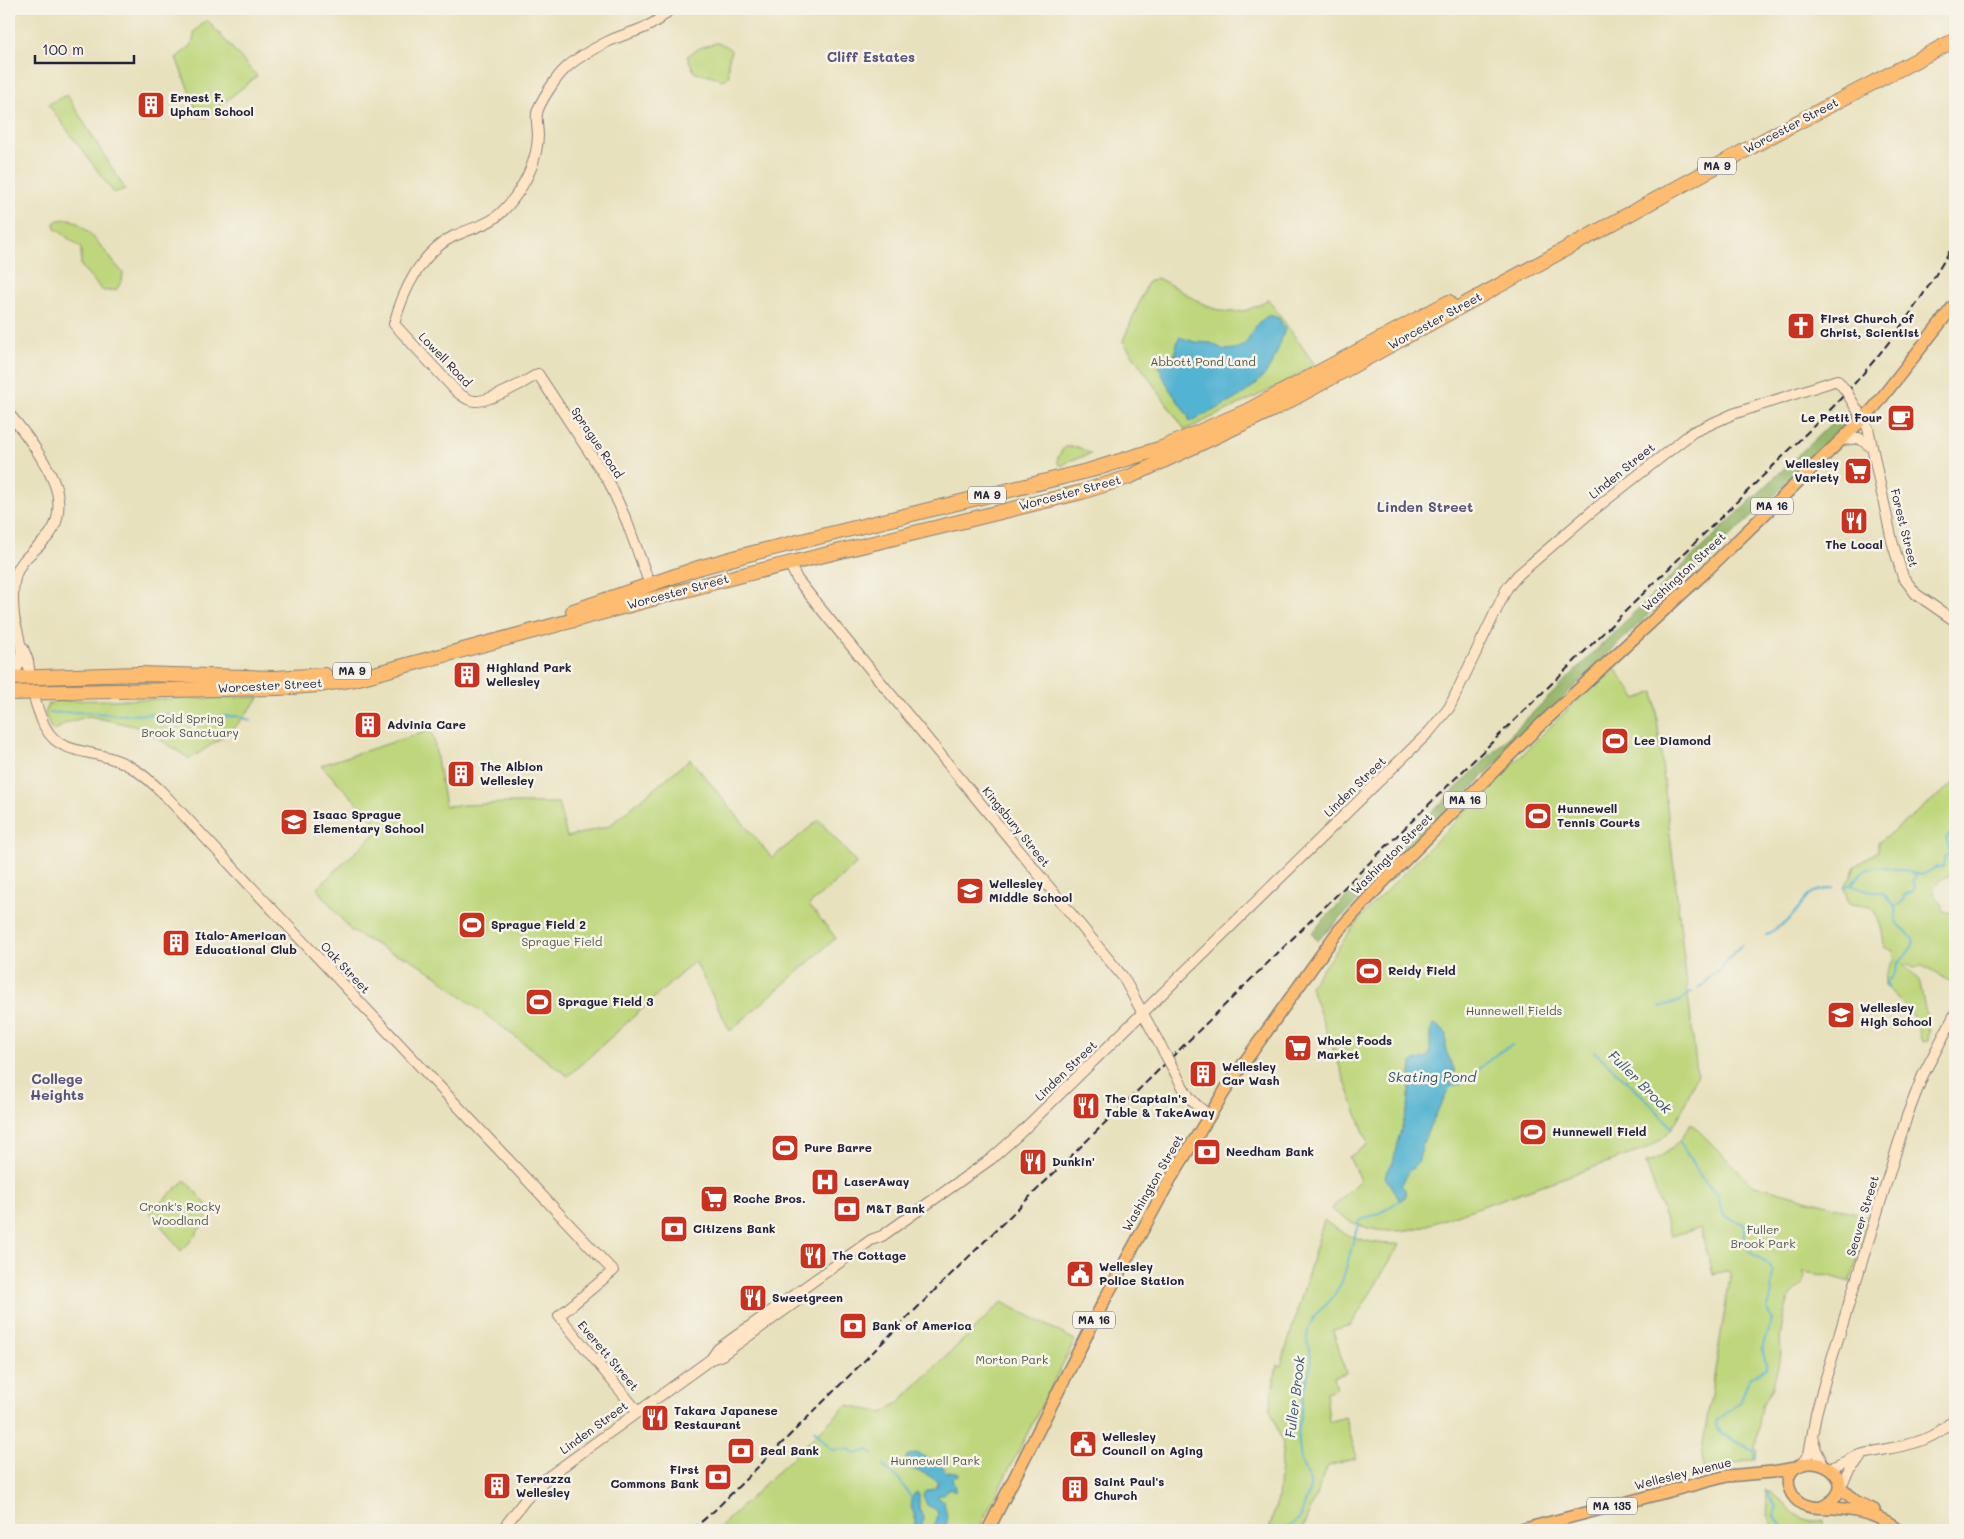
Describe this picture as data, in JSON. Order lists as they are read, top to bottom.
{
  "streets": {
    "highway": ["Worcester Street", "MA 9"],
    "main road": [
      "MA 16",
      "Washington Street",
      "Wellesley Avenue",
      "MA 135"
    ],
    "street": [
      "Lowell Road",
      "Sprague Road",
      "Linden Street",
      "Forest Street",
      "Kingsbury Street",
      "Oak Street",
      "Seaver Street",
      "Everett Street"
    ]
  },
  "crossings": [
    ["Worcester Street", "Sprague Road"],
    ["Worcester Street", "Kingsbury Street"],
    ["Worcester Street", "Oak Street"],
    ["Lowell Road", "Sprague Road"],
    ["Linden Street", "Forest Street"],
    ["Linden Street", "Kingsbury Street"],
    ["Linden Street", "Everett Street"],
    ["Forest Street", "Washington Street"],
    ["Washington Street", "Kingsbury Street"],
    ["Oak Street", "Everett Street"],
    ["Seaver Street", "Wellesley Avenue"],
    ["Seaver Street", "MA 135"],
    ["Wellesley Avenue", "MA 135"]
  ],
  "districts": ["Cliff Estates", "Linden Street", "College Heights"],
  "water": ["Skating Pond", "Fuller Brook"],
  "parks": [
    "Abbott Pond Land",
    "Cold Spring Brook Sanctuary",
    "Sprague Field",
    "Hunnewell Fields",
    "Cronk's Rocky Woodland",
    "Fuller Brook Park",
    "Morton Park",
    "Hunnewell Park"
  ],
  "places": {
    "building": [
      "Ernest F. Upham School",
      "Highland Park Wellesley",
      "Advinia Care",
      "The Albion Wellesley",
      "Italo-American Educational Club",
      "Wellesley Car Wash",
      "Terrazza Wellesley",
      "Saint Paul's Church"
    ],
    "church": ["First Church of Christ, Scientist"],
    "cafe": ["Le Petit Four"],
    "supermarket": ["Wellesley Variety", "Whole Foods Market", "Roche Bros."],
    "restaurant": [
      "The Local",
      "The Captain's Table & TakeAway",
      "Dunkin'",
      "The Cottage",
      "Sweetgreen",
      "Takara Japanese Restaurant"
    ],
    "sports": [
      "Lee Diamond",
      "Hunnewell Tennis Courts",
      "Sprague Field 2",
      "Reidy Field",
      "Sprague Field 3",
      "Hunnewell Field",
      "Pure Barre"
    ],
    "school or university": ["Isaac Sprague Elementary School", "Wellesley Middle School", "Wellesley High School"],
    "bank": [
      "Needham Bank",
      "M&T Bank",
      "Citizens Bank",
      "Bank of America",
      "Beal Bank",
      "First Commons Bank"
    ],
    "hospital": ["LaserAway"],
    "public building": ["Wellesley Police Station", "Wellesley Council on Aging"]
  },
  "scale_bar": "100 m"
}
